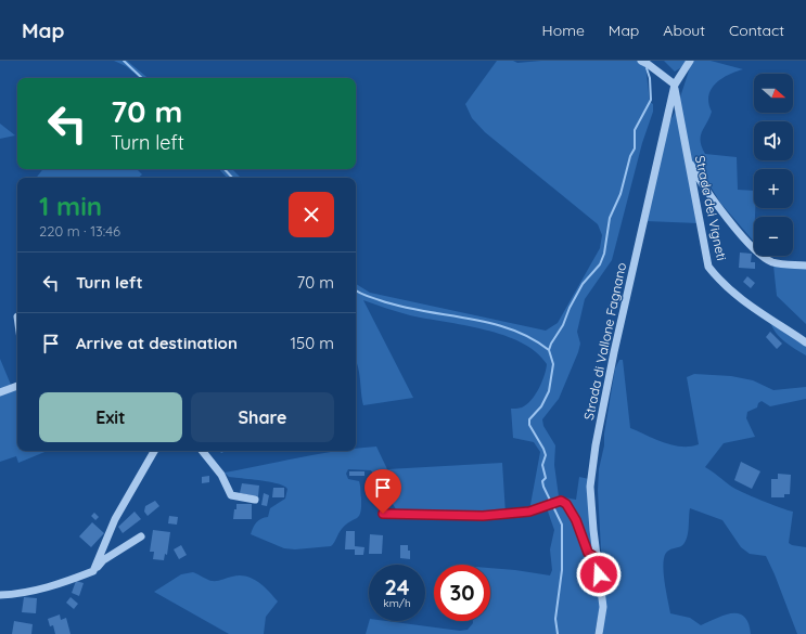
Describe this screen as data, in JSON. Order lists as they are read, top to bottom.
{
  "streets": {
    "street": ["Strada dei Vigneti", "Strada di Vallone Fagnano"]
  },
  "crossings": [
    ["Strada dei Vigneti", "Strada di Vallone Fagnano"]
  ],
  "north": "right",
  "page": {
    "header": "Map",
    "nav": [
      "Home",
      "Map",
      "About",
      "Contact"
    ],
    "map_buttons": ["+", "−"],
    "turn": ["70 m", "Turn left"],
    "heading": ["1 min", "220 m · 13:46"],
    "list": [
      {
        "name": "Turn left",
        "value": "70 m"
      },
      {
        "name": "Arrive at destination",
        "value": "150 m"
      }
    ],
    "buttons": ["Exit", "Share"],
    "speed": "24 km/h",
    "limit": "30"
  }
}
